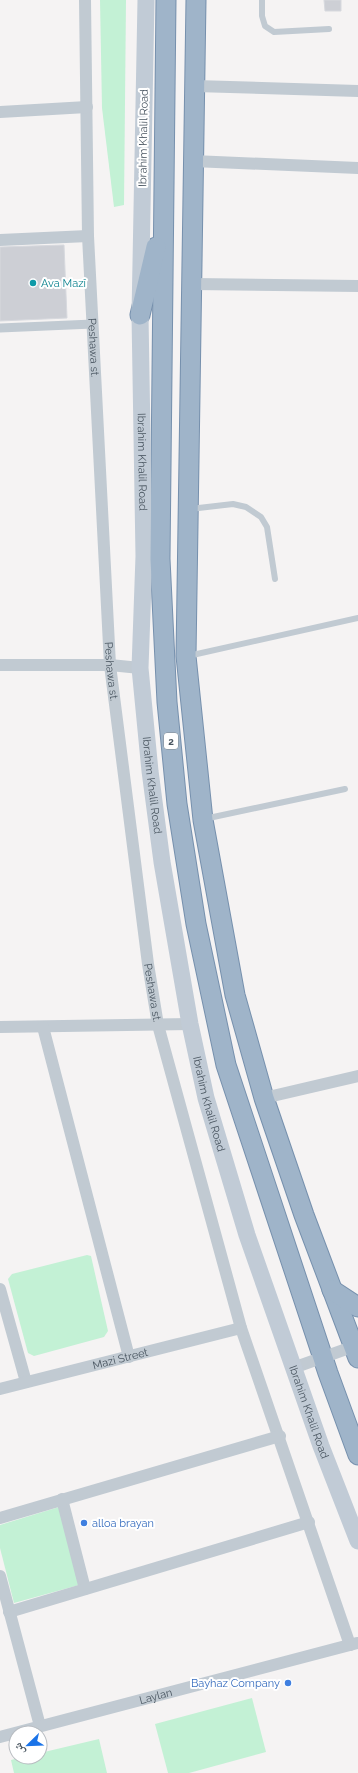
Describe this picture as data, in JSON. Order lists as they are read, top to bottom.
{
  "streets": {
    "highway": ["Ibrahim Khalil Road", "2"],
    "street": ["Peshawa st.", "Mazi Street", "Laylan"]
  },
  "crossings": [
    ["Peshawa st.", "Mazi Street"],
    ["Peshawa st.", "Laylan"]
  ],
  "places": ["Ava Mazî", "alloa brayan", "Bayhaz Company"],
  "north": "bottom left"
}
